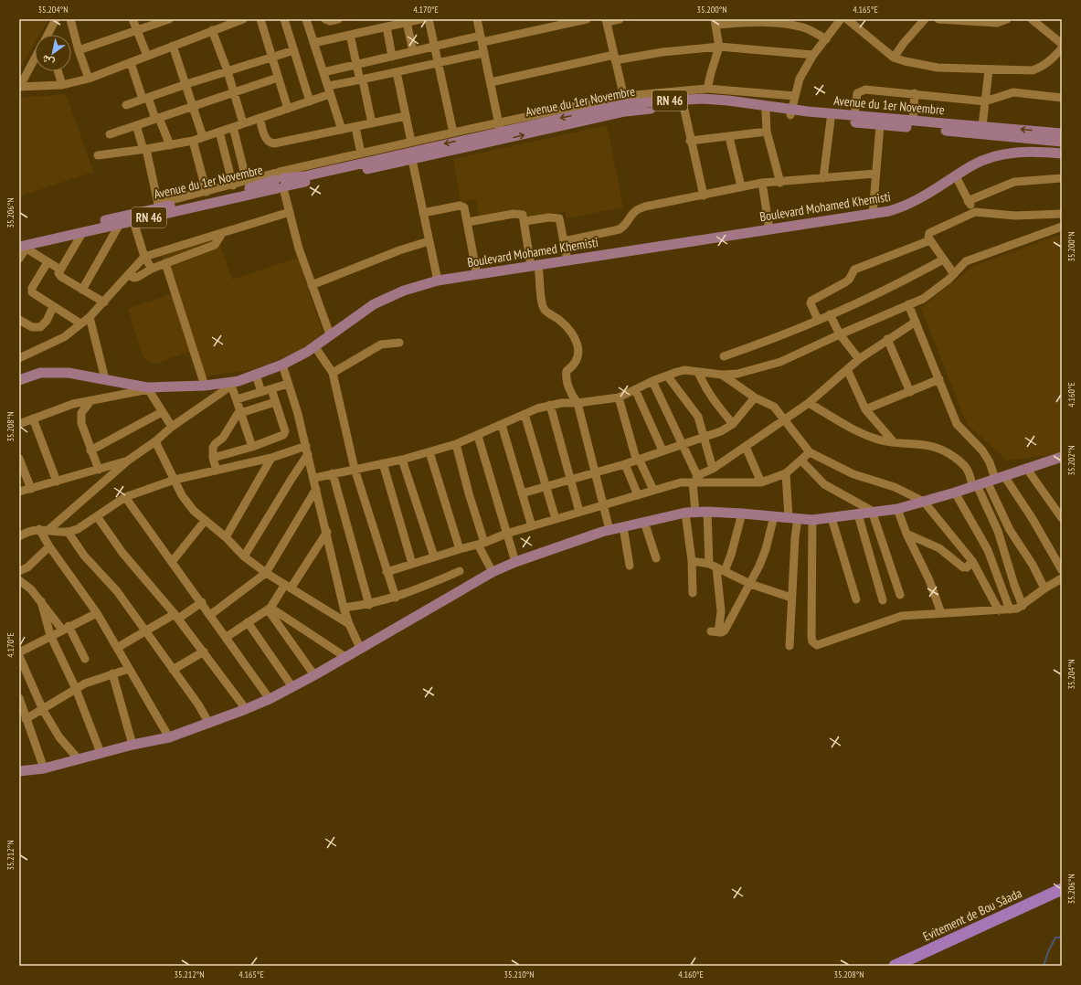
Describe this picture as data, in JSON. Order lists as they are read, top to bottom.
{
  "streets": {
    "highway": ["Evitement de Bou Sâada"],
    "main road": ["RN 46", "Avenue du 1er Novembre", "Boulevard Mohamed Khemisti"]
  },
  "north": "bottom left",
  "coordinates": [
    "35.204°N",
    "4.170°E",
    "35.200°N",
    "4.165°E",
    "35.206°N",
    "4.160°E",
    "35.208°N",
    "35.202°N",
    "35.212°N",
    "35.210°N"
  ]
}
